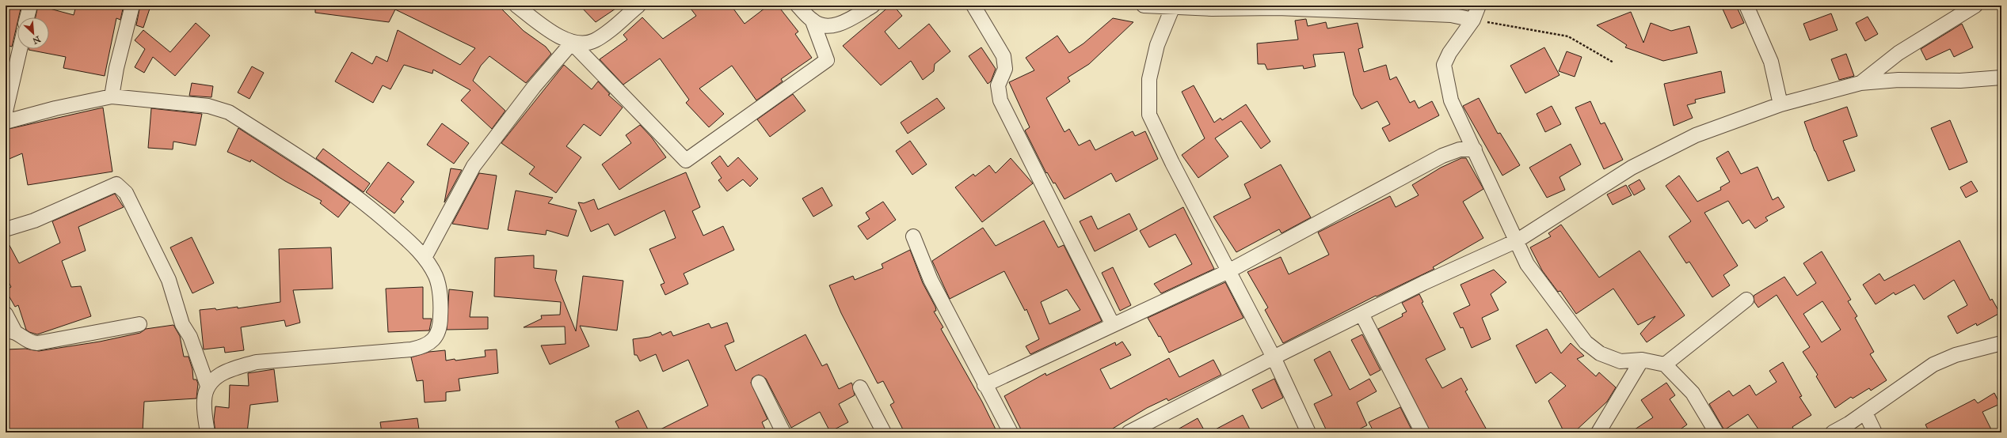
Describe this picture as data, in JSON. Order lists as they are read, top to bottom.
{
  "north": "bottom right"
}
